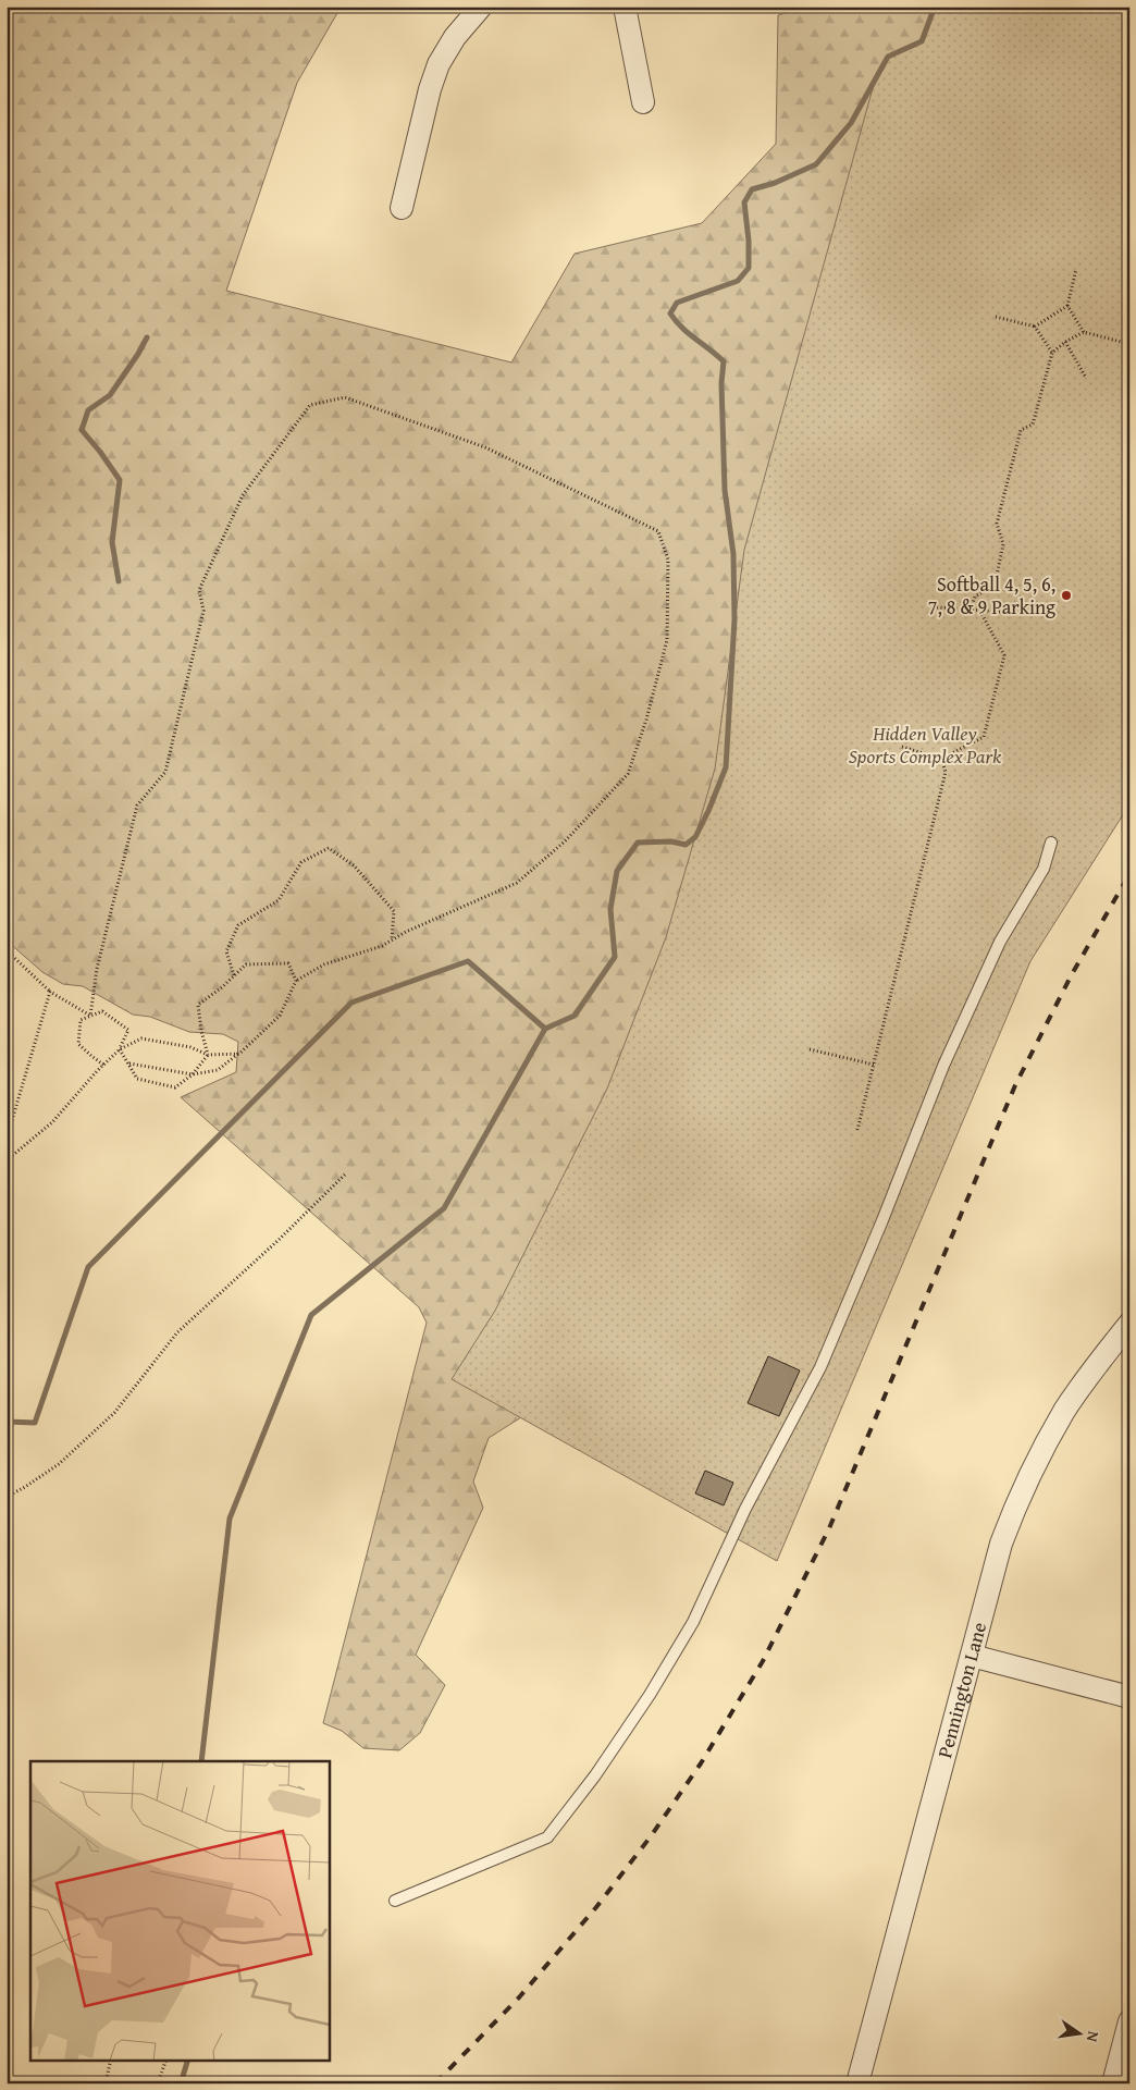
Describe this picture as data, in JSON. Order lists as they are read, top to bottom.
{
  "streets": {
    "street": ["Pennington Lane"]
  },
  "parks": ["Hidden Valley Sports Complex Park"],
  "places": ["Softball 4, 5, 6, 7, 8 & 9 Parking"],
  "north": "right"
}
